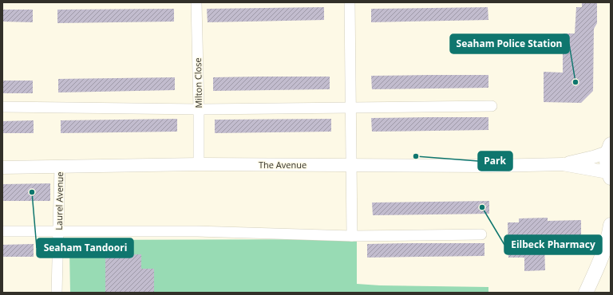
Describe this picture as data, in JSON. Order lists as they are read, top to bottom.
{
  "streets": {
    "street": ["Milton Close", "The Avenue", "Laurel Avenue"]
  },
  "crossings": [
    ["Milton Close", "The Avenue"],
    ["The Avenue", "Laurel Avenue"]
  ],
  "places": [
    "Seaham Police Station",
    "Park",
    "Seaham Tandoori",
    "Eilbeck Pharmacy"
  ]
}
